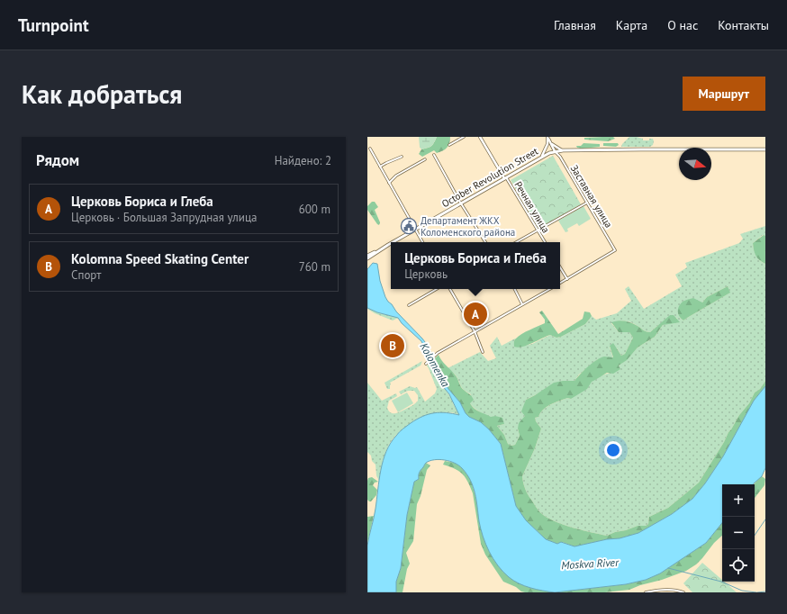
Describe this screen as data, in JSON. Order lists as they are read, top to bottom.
{
  "streets": {
    "main road": ["October Revolution Street", "Речная улица"],
    "street": ["Заставная улица"]
  },
  "crossings": [
    ["October Revolution Street", "Заставная улица"],
    ["October Revolution Street", "Речная улица"]
  ],
  "water": ["Kolomenka", "Moskva River"],
  "places": {
    "public building": ["Департамент ЖКХ Коломенского района"]
  },
  "north": "right",
  "page": {
    "header": "Turnpoint",
    "nav": [
      "Главная",
      "Карта",
      "О нас",
      "Контакты"
    ],
    "buttons": "Маршрут",
    "title": "Как добраться",
    "heading": ["Рядом", "Найдено: 2"],
    "list": [
      {
        "mark": "A",
        "name": "Церковь Бориса и Глеба",
        "note": "Церковь · Большая Запрудная улица",
        "value": "600 m"
      },
      {
        "mark": "B",
        "name": "Kolomna Speed Skating Center",
        "note": "Спорт",
        "value": "760 m"
      }
    ],
    "popup": ["Церковь Бориса и Глеба", "Церковь"],
    "pins": ["A", "B"],
    "map_buttons": ["+", "−"]
  }
}
